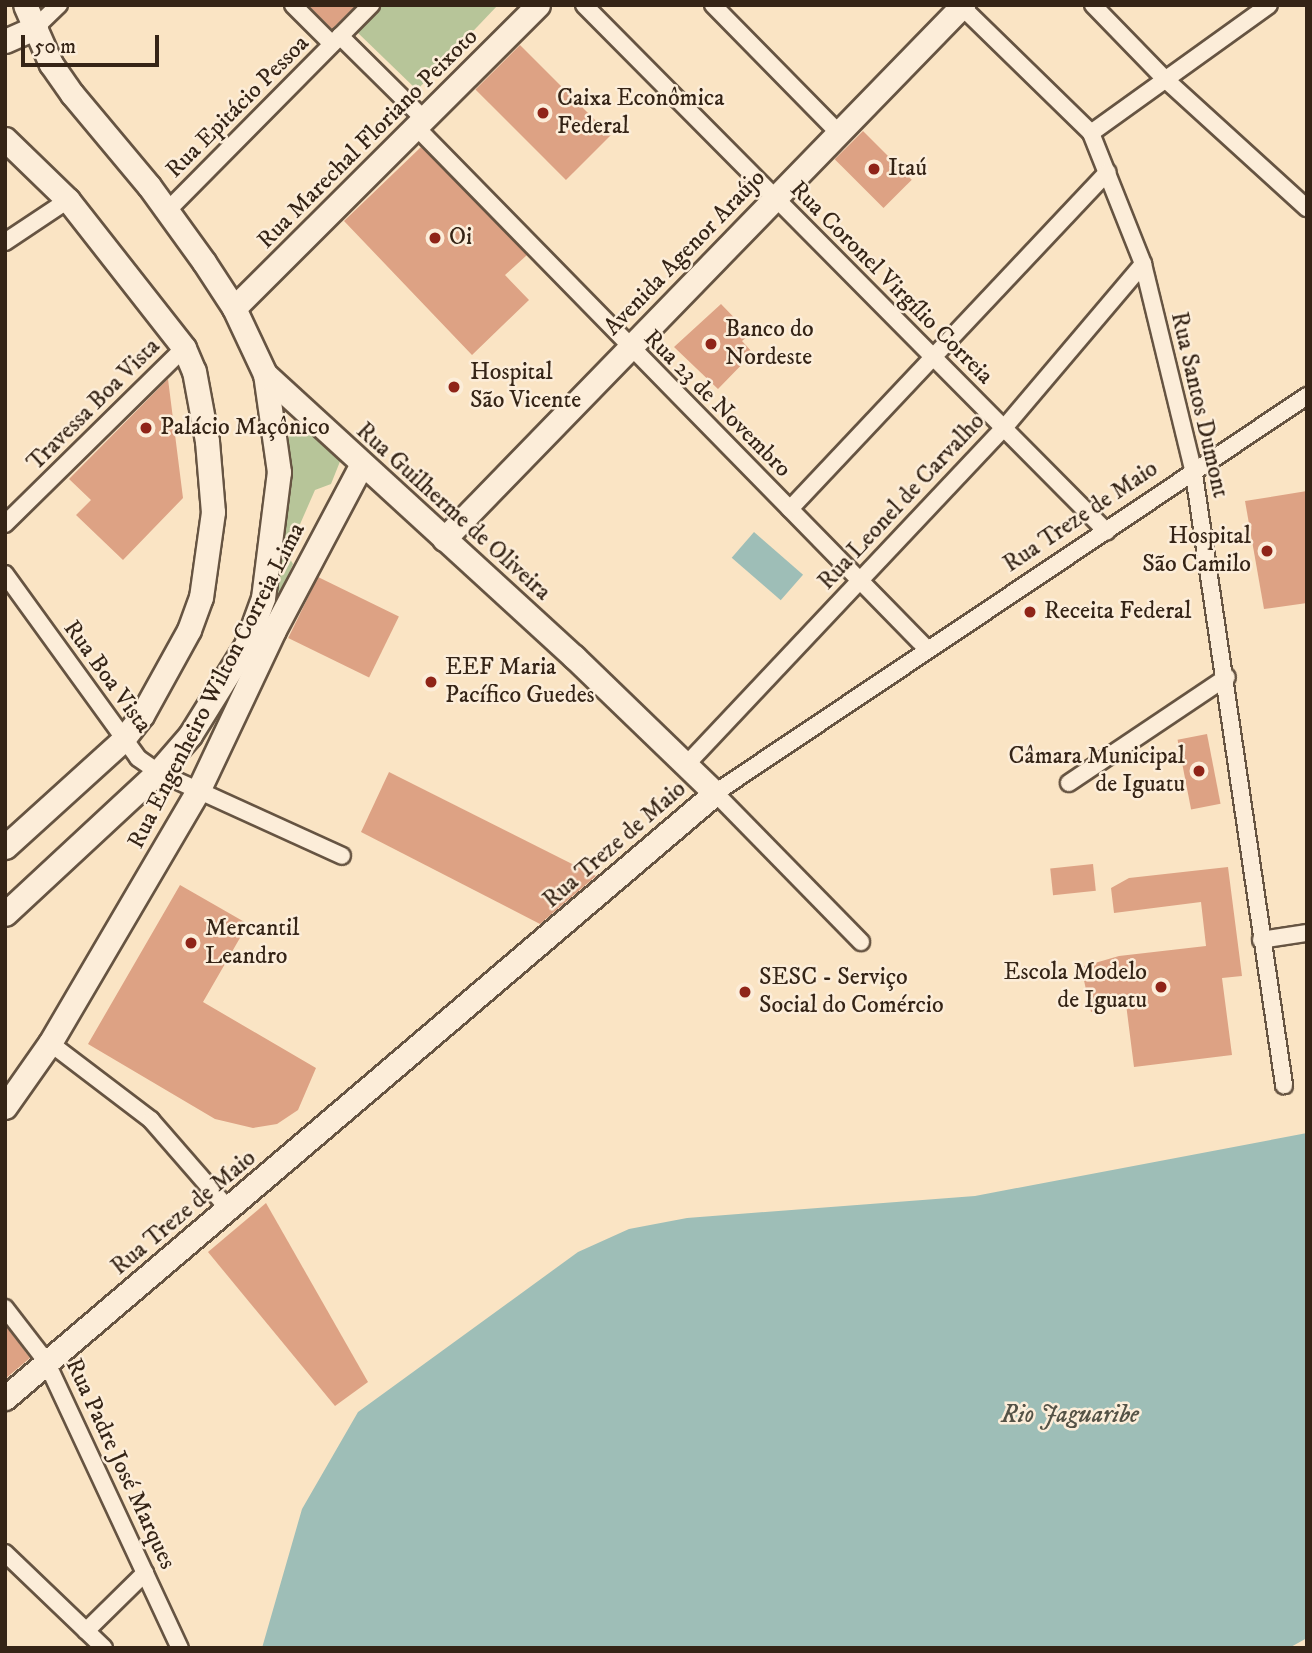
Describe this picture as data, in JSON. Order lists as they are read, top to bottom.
{
  "streets": {
    "main road": [
      "Rua Marechal Floriano Peixoto",
      "Avenida Agenor Araújo",
      "Rua Guilherme de Oliveira",
      "Rua Treze de Maio",
      "Rua Engenheiro Wilton Correia Lima"
    ],
    "street": [
      "Rua Epitácio Pessoa",
      "Rua Coronel Virgílio Correia",
      "Rua 23 de Novembro",
      "Travessa Boa Vista",
      "Rua Santos Dumont",
      "Rua Leonel de Carvalho",
      "Rua Boa Vista",
      "Rua Padre José Marques"
    ]
  },
  "crossings": [
    ["Rua Epitácio Pessoa", "Rua 23 de Novembro"],
    ["Rua Epitácio Pessoa", "Rua Guilherme de Oliveira"],
    ["Rua Marechal Floriano Peixoto", "Rua 23 de Novembro"],
    ["Rua Marechal Floriano Peixoto", "Rua Guilherme de Oliveira"],
    ["Avenida Agenor Araújo", "Rua Coronel Virgílio Correia"],
    ["Avenida Agenor Araújo", "Rua 23 de Novembro"],
    ["Avenida Agenor Araújo", "Rua Santos Dumont"],
    ["Avenida Agenor Araújo", "Rua Guilherme de Oliveira"],
    ["Rua Coronel Virgílio Correia", "Rua Leonel de Carvalho"],
    ["Rua Coronel Virgílio Correia", "Rua Treze de Maio"],
    ["Rua 23 de Novembro", "Rua Leonel de Carvalho"],
    ["Rua 23 de Novembro", "Rua Treze de Maio"],
    ["Rua Santos Dumont", "Rua Leonel de Carvalho"],
    ["Rua Santos Dumont", "Rua Treze de Maio"],
    ["Rua Leonel de Carvalho", "Rua Guilherme de Oliveira"],
    ["Rua Guilherme de Oliveira", "Rua Treze de Maio"],
    ["Rua Guilherme de Oliveira", "Rua Engenheiro Wilton Correia Lima"],
    ["Rua Treze de Maio", "Rua Padre José Marques"],
    ["Rua Boa Vista", "Rua Engenheiro Wilton Correia Lima"]
  ],
  "water": ["Rio Jaguaribe"],
  "places": [
    "Caixa Econômica Federal",
    "Itaú",
    "Oi",
    "Banco do Nordeste",
    "Hospital São Vicente",
    "Palácio Maçônico",
    "Hospital São Camilo",
    "Receita Federal",
    "EEF Maria Pacífico Guedes",
    "Câmara Municipal de Iguatu",
    "Mercantil Leandro",
    "Escola Modelo de Iguatu",
    "SESC - Serviço Social do Comércio"
  ],
  "scale_bar": "50 m"
}
